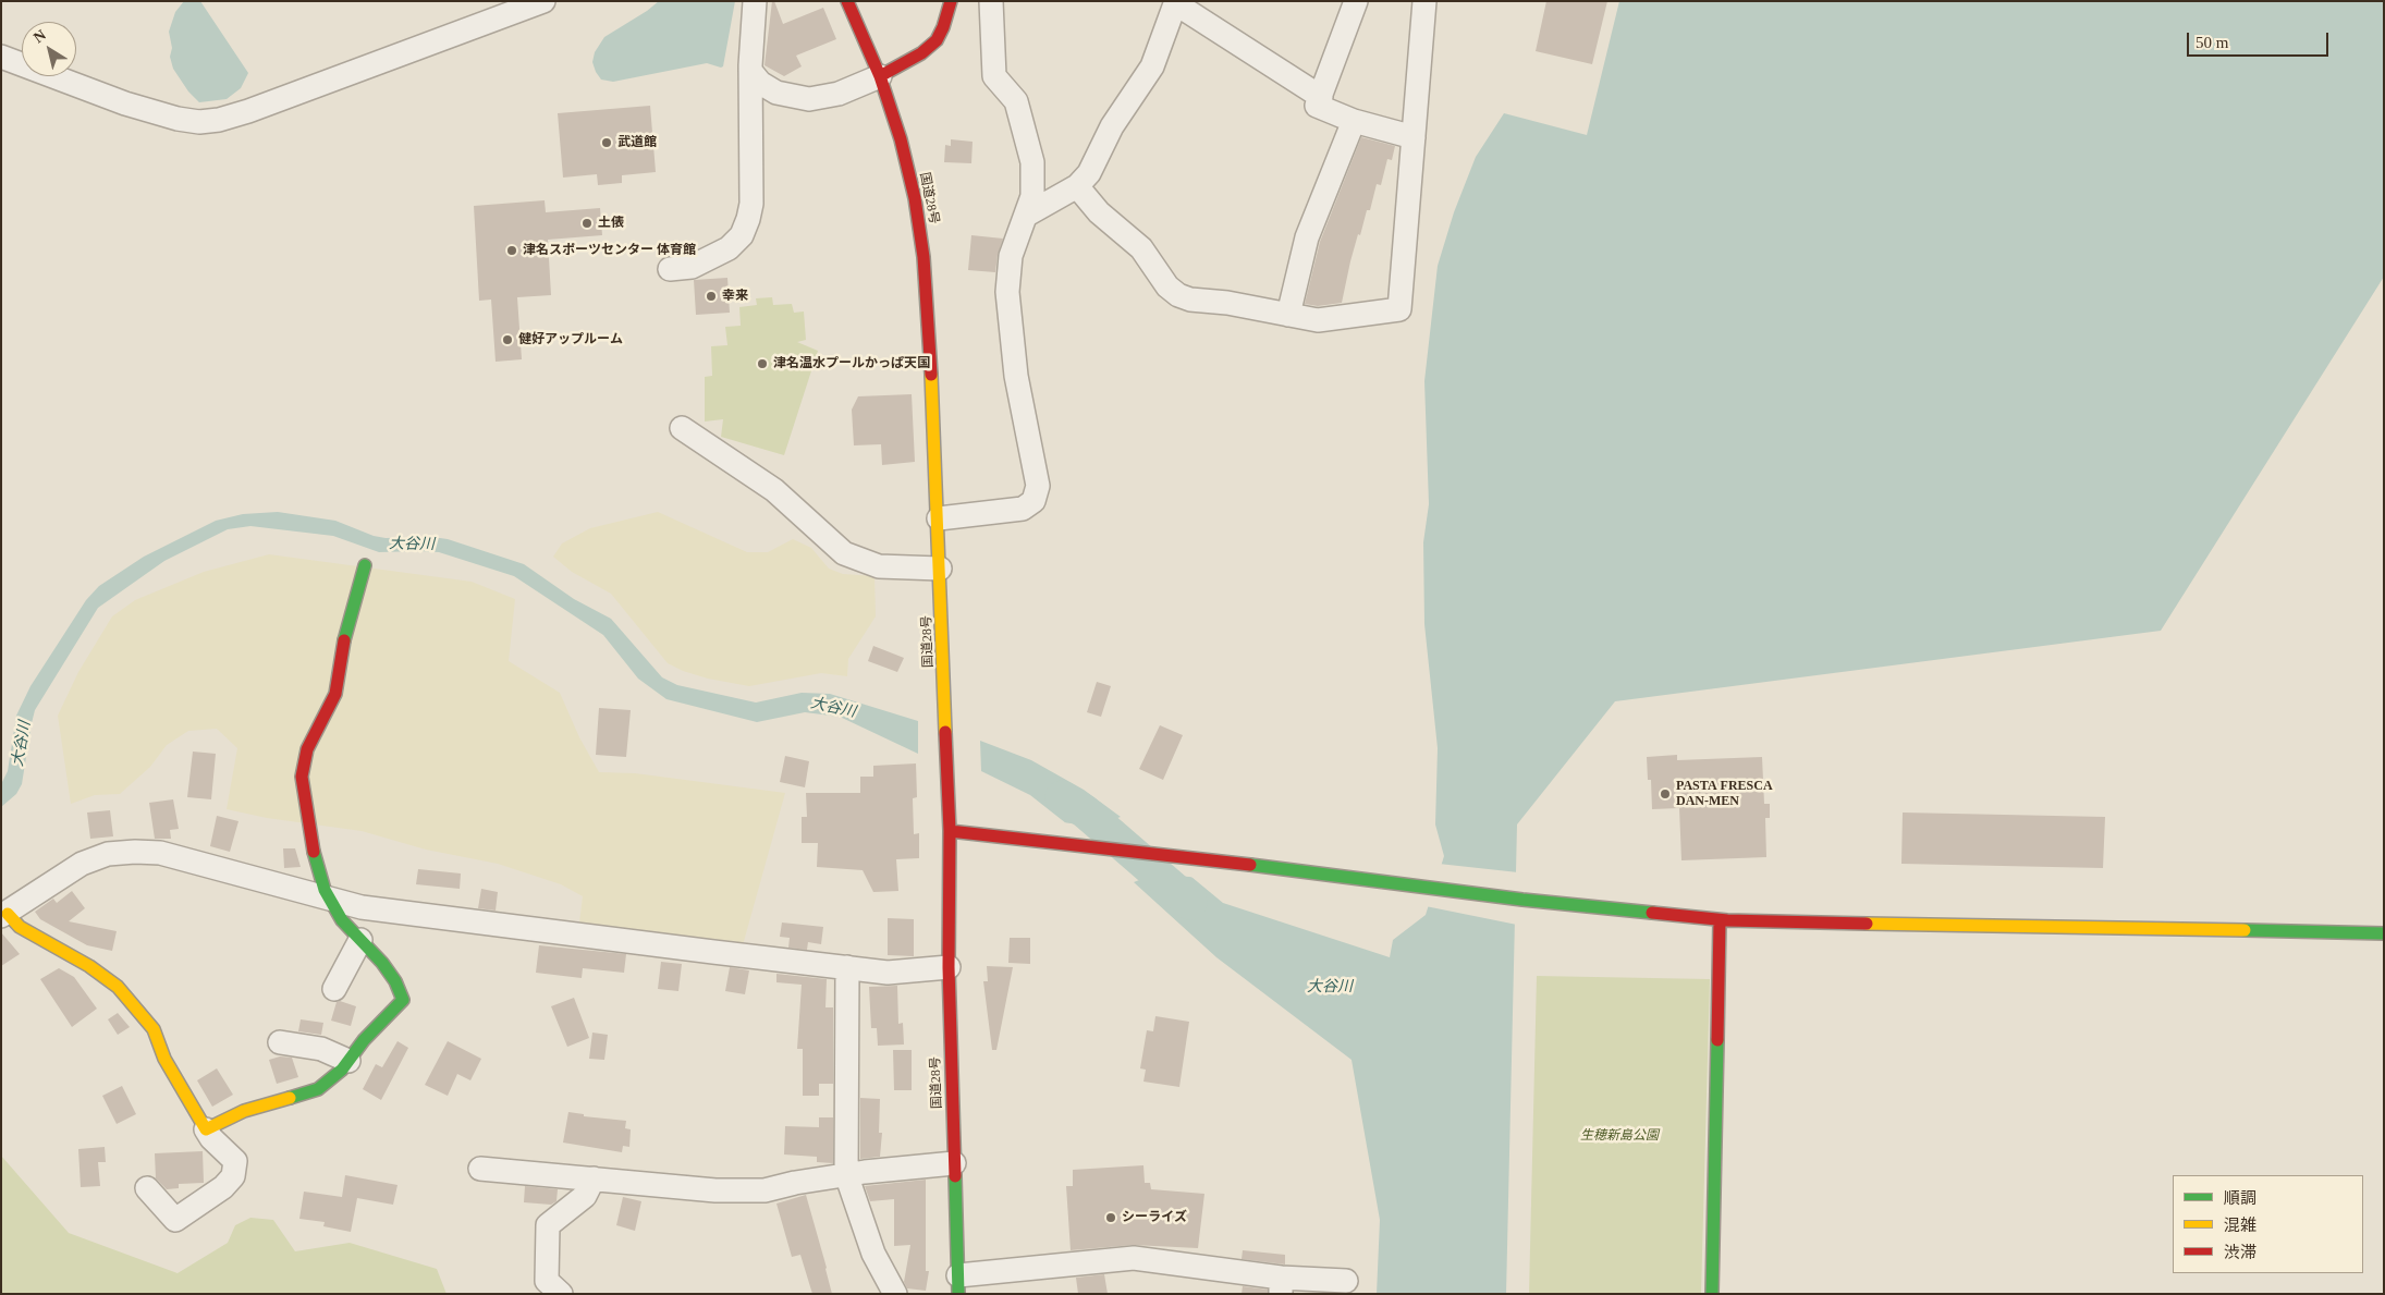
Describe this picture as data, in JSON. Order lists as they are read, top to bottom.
{
  "streets": {
    "main road": ["国道28号"]
  },
  "water": ["大谷川"],
  "parks": ["生穂新島公園"],
  "places": [
    "武道館",
    "土俵",
    "津名スポーツセンター 体育館",
    "幸来",
    "健好アップルーム",
    "津名温水プールかっぱ天国",
    "PASTA FRESCA DAN-MEN",
    "シーライズ"
  ],
  "legend": ["順調", "混雑", "渋滞"],
  "scale_bar": "50 m",
  "north": "top left"
}
